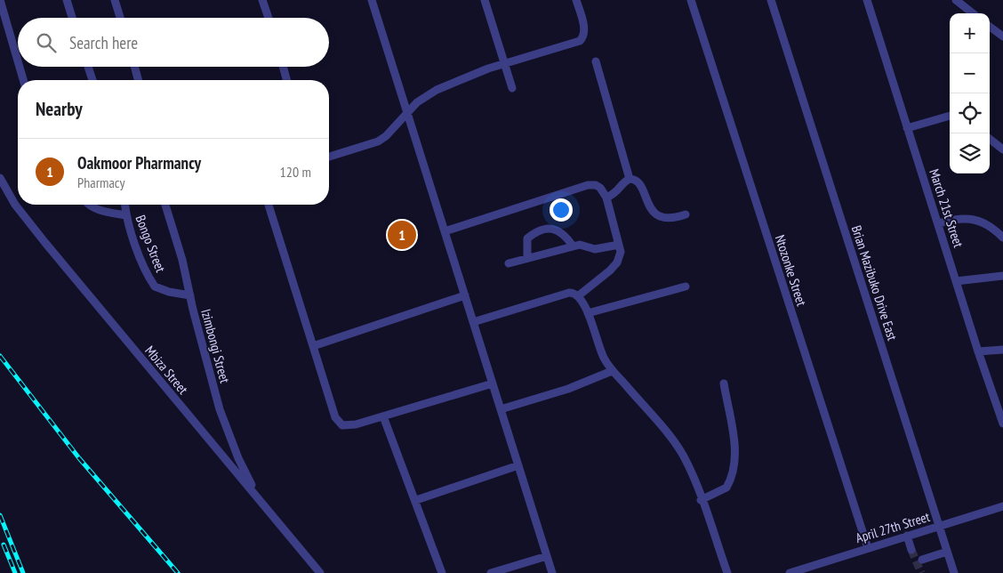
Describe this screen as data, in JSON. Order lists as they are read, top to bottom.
{
  "streets": {
    "street": [
      "March 21st Street",
      "Bongo Street",
      "Ntozonke Street",
      "Brian Mazibuko Drive East",
      "Izimbongi Street",
      "Mbiza Street",
      "April 27th Street"
    ]
  },
  "crossings": [
    ["Bongo Street", "Izimbongi Street"],
    ["Ntozonke Street", "April 27th Street"],
    ["Brian Mazibuko Drive East", "April 27th Street"],
    ["Izimbongi Street", "Mbiza Street"]
  ],
  "page": {
    "map_buttons": ["+", "−"],
    "search": "Search here",
    "heading": "Nearby",
    "list": [
      {
        "mark": "1",
        "name": "Oakmoor Pharmancy",
        "note": "Pharmacy",
        "value": "120 m"
      }
    ],
    "pins": "1"
  }
}
